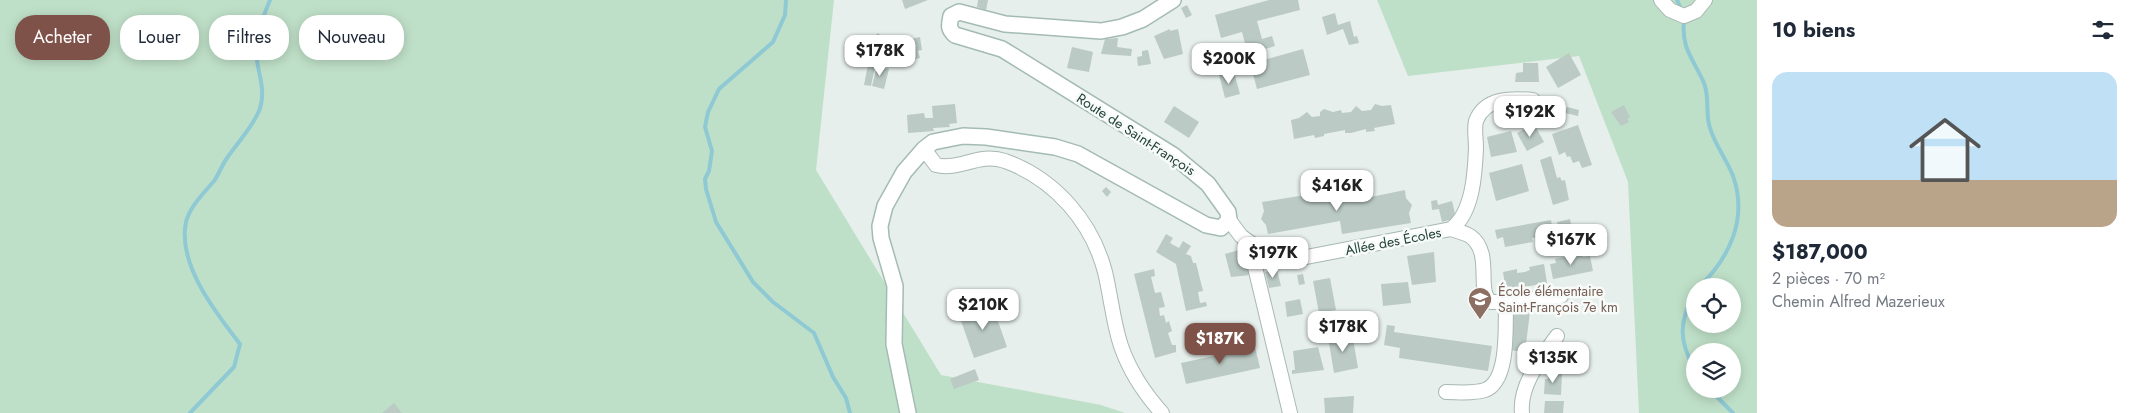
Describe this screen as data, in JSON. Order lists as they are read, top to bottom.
{
  "streets": {
    "main road": ["Route de Saint-François"],
    "street": ["Allée des Écoles"]
  },
  "crossings": [
    ["Route de Saint-François", "Allée des Écoles"]
  ],
  "places": {
    "school or university": ["École élémentaire Saint-François 7e km"]
  },
  "page": {
    "heading": "10 biens",
    "chip": [
      "Acheter",
      "Louer",
      "Filtres",
      "Nouveau"
    ],
    "price": [
      "$178K",
      "$200K",
      "$192K",
      "$416K",
      "$167K",
      "$197K",
      "$210K",
      "$178K",
      "$187K",
      "$135K"
    ],
    "list": [
      {
        "name": "$187,000",
        "note": "2 pièces · 70 m² · Chemin Alfred Mazerieux"
      }
    ]
  }
}
